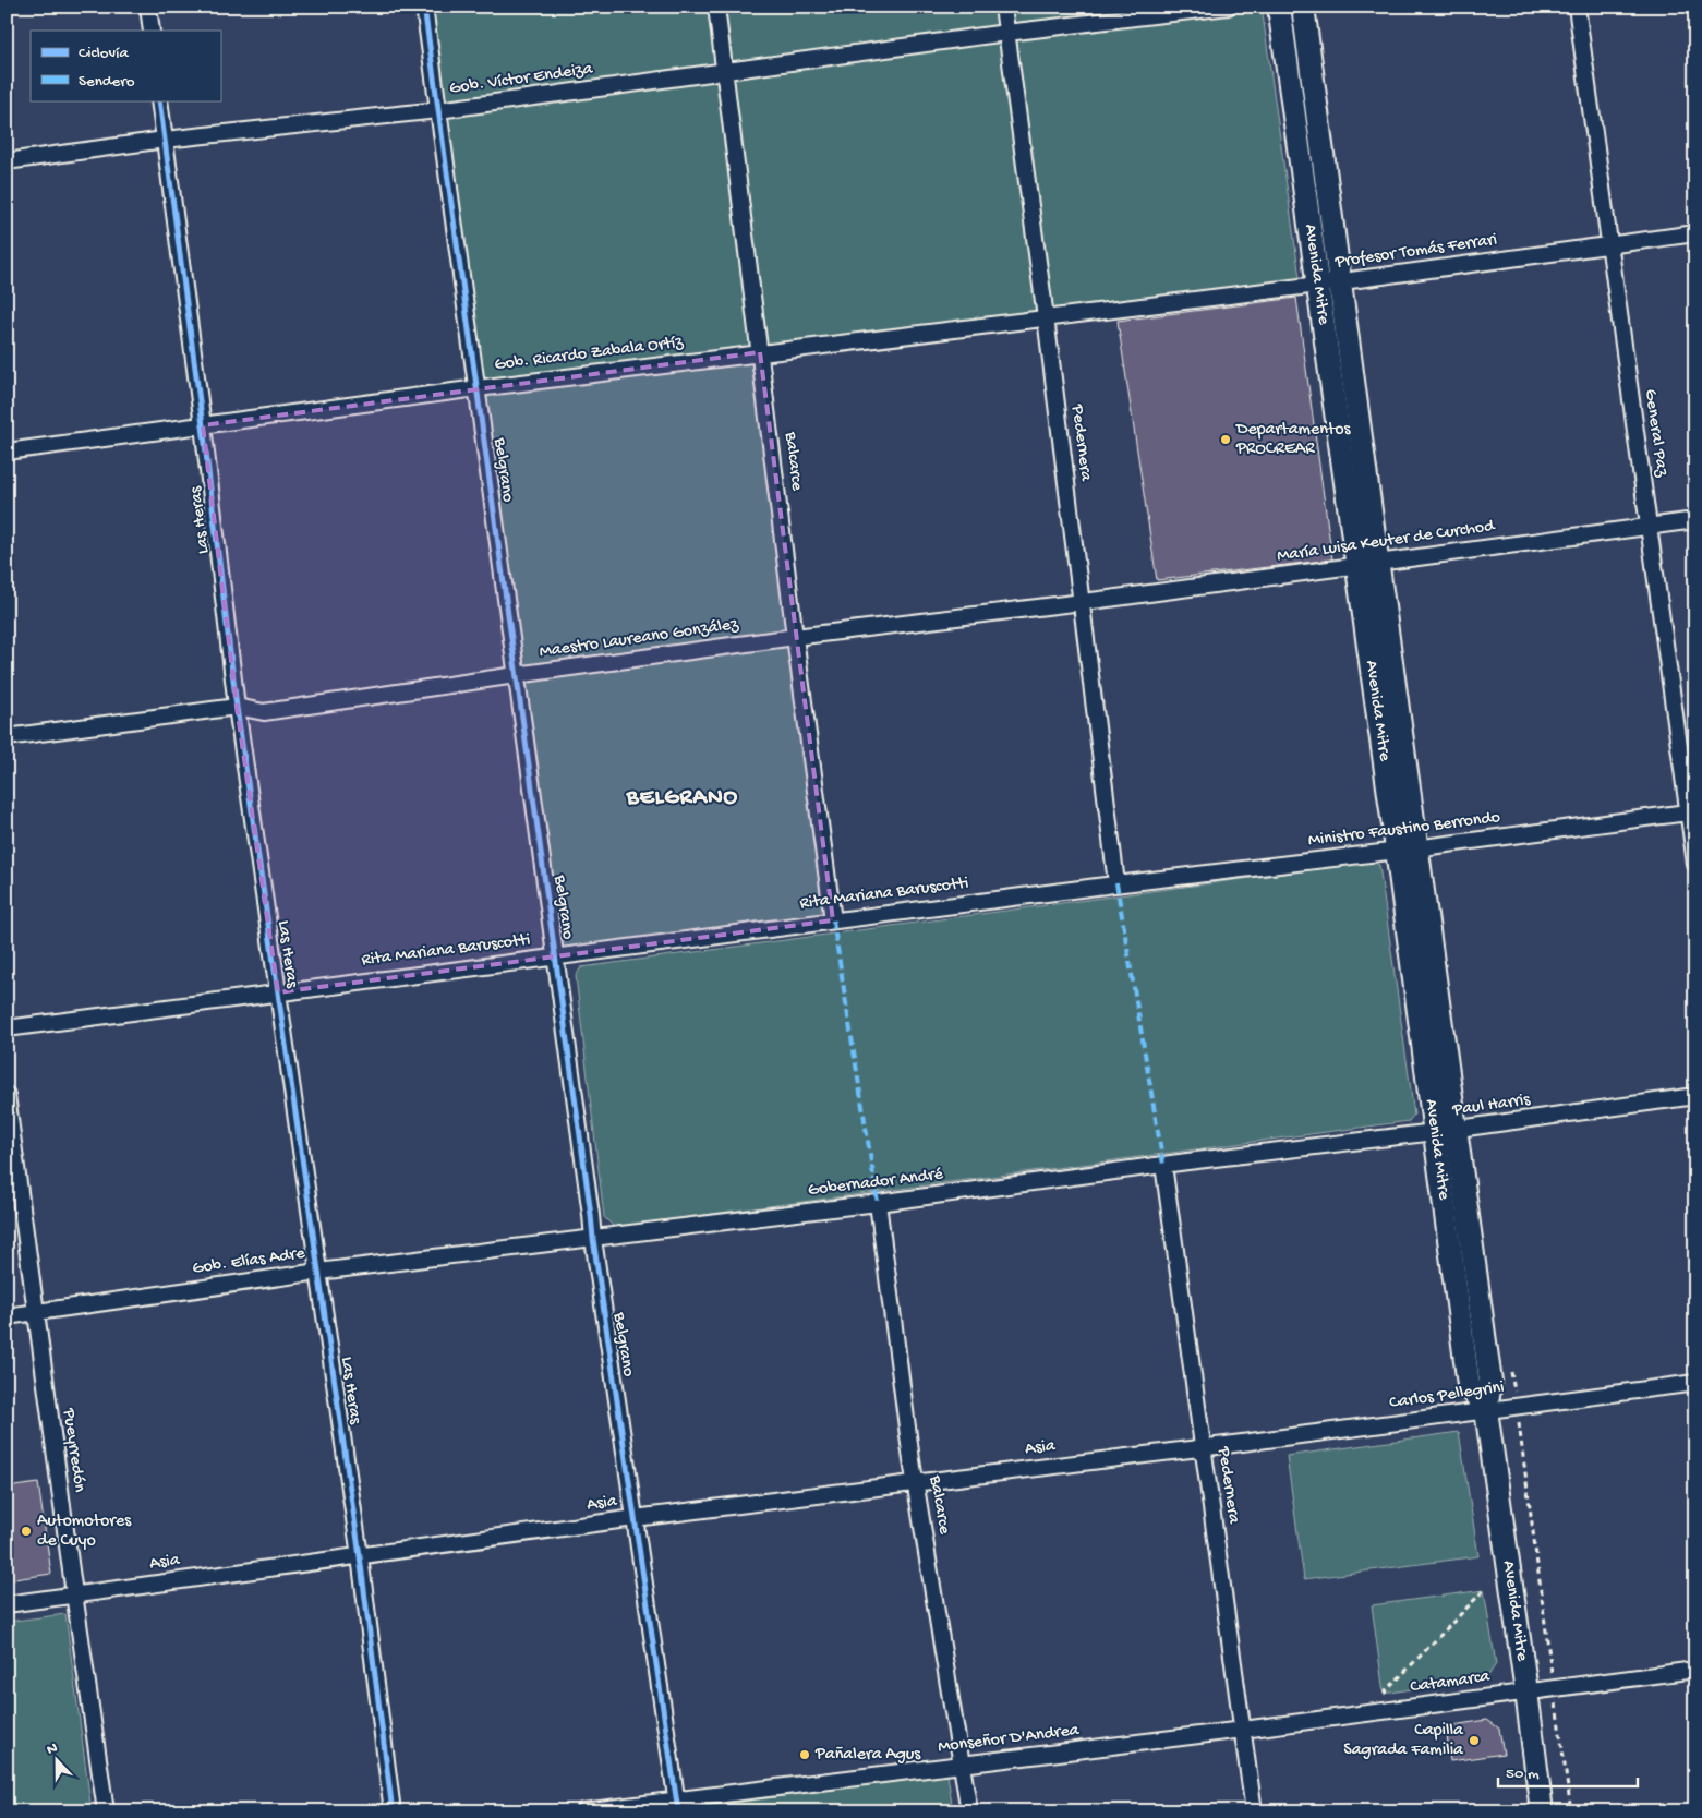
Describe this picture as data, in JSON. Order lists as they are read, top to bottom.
{
  "streets": {
    "main road": ["Avenida Mitre"],
    "street": [
      "Gob. Víctor Endeiza",
      "Profesor Tomás Ferrari",
      "Gob. Ricardo Zabala Ortíz",
      "General Paz",
      "Pedernera",
      "Balcarce",
      "Belgrano",
      "Las Heras",
      "María Luisa Keuter de Curchod",
      "Maestro Laureano González",
      "Ministro Faustino Berrondo",
      "Rita Mariana Baruscotti",
      "Paul Harris",
      "Gobernador André",
      "Gob. Elías Adre",
      "Carlos Pellegrini",
      "Asia",
      "Pueyrredón",
      "Catamarca",
      "Monseñor D'Andrea"
    ]
  },
  "crossings": [
    ["Gob. Víctor Endeiza", "Pedernera"],
    ["Gob. Víctor Endeiza", "Balcarce"],
    ["Gob. Víctor Endeiza", "Belgrano"],
    ["Gob. Víctor Endeiza", "Las Heras"],
    ["Profesor Tomás Ferrari", "Avenida Mitre"],
    ["Profesor Tomás Ferrari", "Gob. Ricardo Zabala Ortíz"],
    ["Profesor Tomás Ferrari", "General Paz"],
    ["Profesor Tomás Ferrari", "Pedernera"],
    ["Avenida Mitre", "María Luisa Keuter de Curchod"],
    ["Avenida Mitre", "Ministro Faustino Berrondo"],
    ["Avenida Mitre", "Paul Harris"],
    ["Avenida Mitre", "Carlos Pellegrini"],
    ["Avenida Mitre", "Catamarca"],
    ["Gob. Ricardo Zabala Ortíz", "Pedernera"],
    ["Gob. Ricardo Zabala Ortíz", "Balcarce"],
    ["Gob. Ricardo Zabala Ortíz", "Belgrano"],
    ["Gob. Ricardo Zabala Ortíz", "Las Heras"],
    ["General Paz", "María Luisa Keuter de Curchod"],
    ["General Paz", "Ministro Faustino Berrondo"],
    ["Pedernera", "María Luisa Keuter de Curchod"],
    ["Pedernera", "Maestro Laureano González"],
    ["Pedernera", "Ministro Faustino Berrondo"],
    ["Pedernera", "Rita Mariana Baruscotti"],
    ["Pedernera", "Paul Harris"],
    ["Pedernera", "Gobernador André"],
    ["Pedernera", "Carlos Pellegrini"],
    ["Pedernera", "Asia"],
    ["Pedernera", "Catamarca"],
    ["Pedernera", "Monseñor D'Andrea"],
    ["Balcarce", "Maestro Laureano González"],
    ["Balcarce", "Rita Mariana Baruscotti"],
    ["Balcarce", "Gobernador André"],
    ["Balcarce", "Asia"],
    ["Balcarce", "Monseñor D'Andrea"],
    ["Belgrano", "Maestro Laureano González"],
    ["Belgrano", "Rita Mariana Baruscotti"],
    ["Belgrano", "Gobernador André"],
    ["Belgrano", "Gob. Elías Adre"],
    ["Belgrano", "Asia"],
    ["Belgrano", "Monseñor D'Andrea"],
    ["Las Heras", "Maestro Laureano González"],
    ["Las Heras", "Rita Mariana Baruscotti"],
    ["Las Heras", "Gob. Elías Adre"],
    ["Las Heras", "Asia"],
    ["María Luisa Keuter de Curchod", "Maestro Laureano González"],
    ["Ministro Faustino Berrondo", "Rita Mariana Baruscotti"],
    ["Paul Harris", "Gobernador André"],
    ["Gobernador André", "Gob. Elías Adre"],
    ["Gob. Elías Adre", "Pueyrredón"],
    ["Carlos Pellegrini", "Asia"],
    ["Asia", "Pueyrredón"],
    ["Catamarca", "Monseñor D'Andrea"]
  ],
  "districts": ["BELGRANO"],
  "places": [
    "Departamentos PROCREAR",
    "Automotores de Cuyo",
    "Capilla Sagrada Familia",
    "Pañalera Agus"
  ],
  "legend": ["Ciclovía", "Sendero"],
  "scale_bar": "50 m",
  "north": "top"
}
